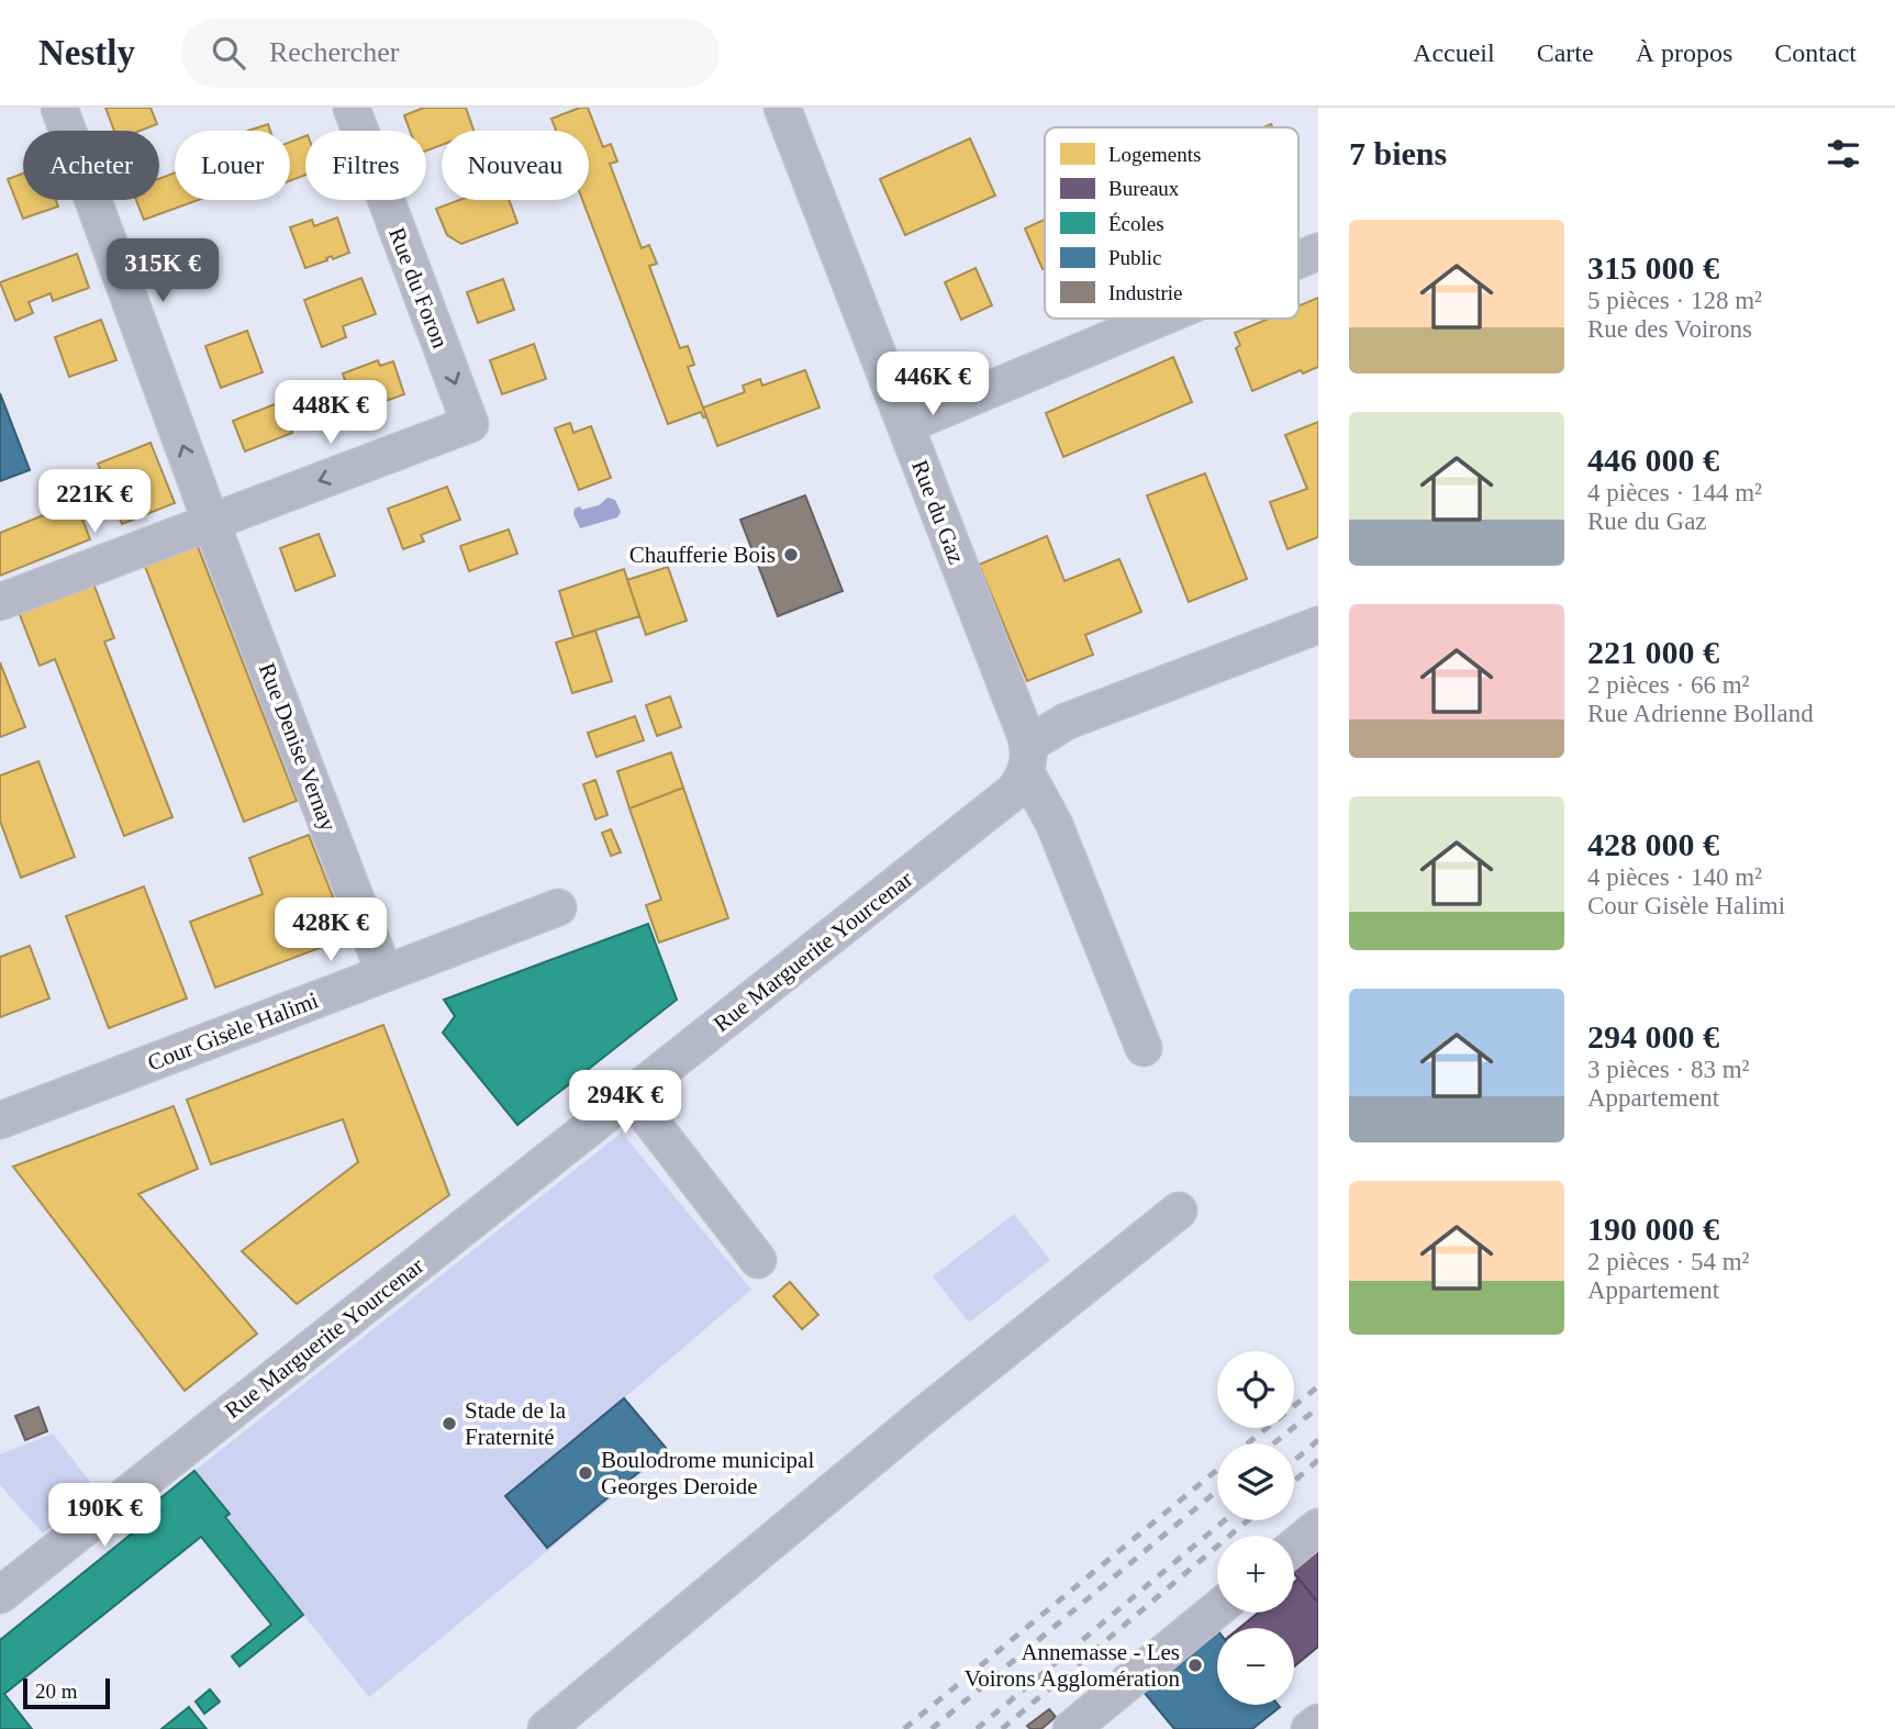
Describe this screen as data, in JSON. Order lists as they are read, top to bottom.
{
  "streets": {
    "street": [
      "Rue du Foron",
      "Rue du Gaz",
      "Rue Denise Vernay",
      "Rue Marguerite Yourcenar",
      "Cour Gisèle Halimi"
    ]
  },
  "crossings": [
    ["Rue du Foron", "Rue Denise Vernay"],
    ["Rue du Gaz", "Rue Marguerite Yourcenar"],
    ["Rue Denise Vernay", "Cour Gisèle Halimi"]
  ],
  "one_way": ["Rue Denise Vernay"],
  "places": [
    "Chaufferie Bois",
    "Stade de la Fraternité",
    "Boulodrome municipal Georges Deroide",
    "Annemasse - Les Voirons Agglomération"
  ],
  "legend": [
    "Logements",
    "Bureaux",
    "Écoles",
    "Public",
    "Industrie"
  ],
  "scale_bar": "20 m",
  "page": {
    "header": "Nestly",
    "search": "Rechercher",
    "nav": [
      "Accueil",
      "Carte",
      "À propos",
      "Contact"
    ],
    "heading": "7 biens",
    "chip": [
      "Acheter",
      "Louer",
      "Filtres",
      "Nouveau"
    ],
    "list": [
      {
        "name": "315 000 €",
        "note": "5 pièces · 128 m² · Rue des Voirons"
      },
      {
        "name": "446 000 €",
        "note": "4 pièces · 144 m² · Rue du Gaz"
      },
      {
        "name": "221 000 €",
        "note": "2 pièces · 66 m² · Rue Adrienne Bolland"
      },
      {
        "name": "428 000 €",
        "note": "4 pièces · 140 m² · Cour Gisèle Halimi"
      },
      {
        "name": "294 000 €",
        "note": "3 pièces · 83 m² · Appartement"
      },
      {
        "name": "190 000 €",
        "note": "2 pièces · 54 m² · Appartement"
      }
    ],
    "price": [
      "315K €",
      "446K €",
      "448K €",
      "221K €",
      "428K €",
      "294K €",
      "190K €"
    ],
    "map_buttons": ["+", "−"],
    "scale": "20 m"
  }
}
